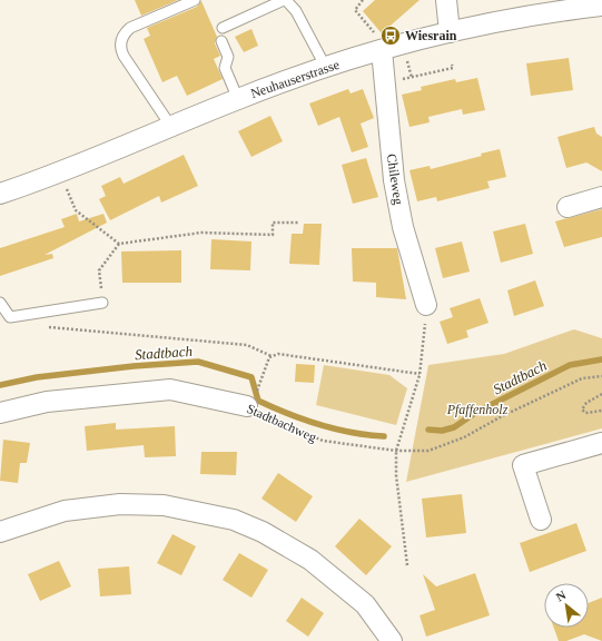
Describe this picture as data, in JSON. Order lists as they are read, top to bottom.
{
  "streets": {
    "street": ["Neuhauserstrasse", "Chileweg", "Stadtbachweg"]
  },
  "crossings": [
    ["Neuhauserstrasse", "Chileweg"]
  ],
  "water": ["Stadtbach"],
  "parks": ["Pfaffenholz"],
  "places": {
    "bus stop": ["Wiesrain"]
  },
  "north": "top left"
}
